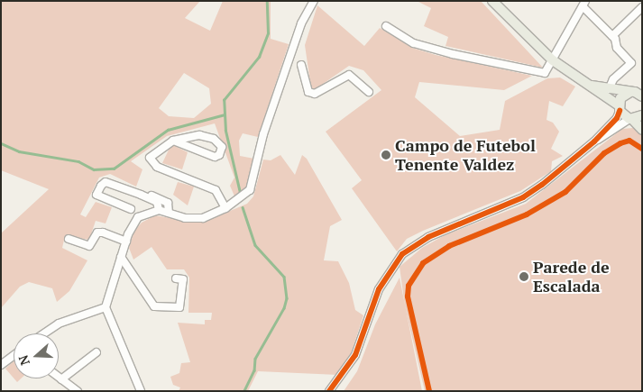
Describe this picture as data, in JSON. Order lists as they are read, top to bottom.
{
  "places": ["Campo de Futebol Tenente Valdez", "Parede de Escalada"],
  "north": "left"
}
